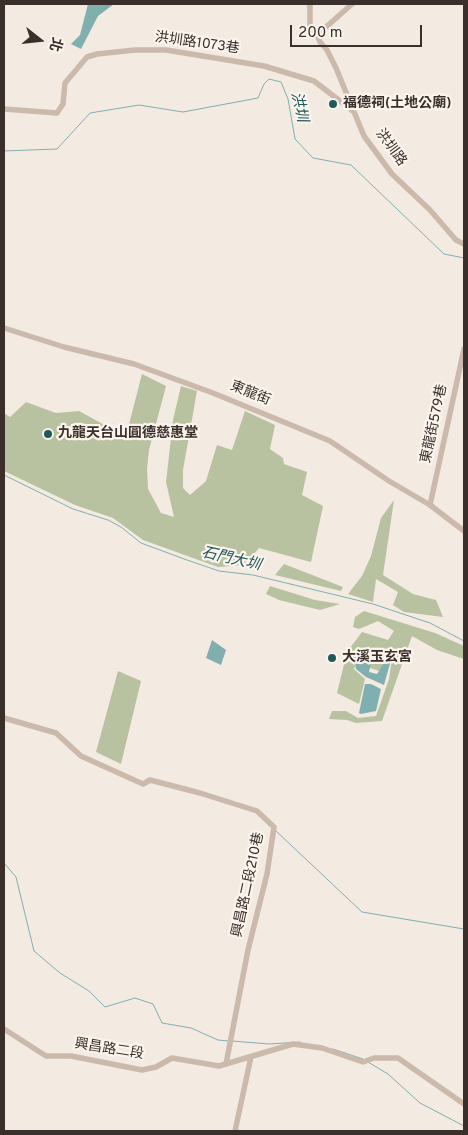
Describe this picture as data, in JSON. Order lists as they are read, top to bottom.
{
  "streets": {
    "street": [
      "洪圳路1073巷",
      "洪圳路",
      "東龍街",
      "東龍街579巷",
      "興昌路二段210巷",
      "興昌路二段"
    ]
  },
  "crossings": [
    ["洪圳路1073巷", "洪圳路"],
    ["東龍街", "東龍街579巷"],
    ["興昌路二段210巷", "興昌路二段"]
  ],
  "water": ["洪圳", "石門大圳"],
  "places": ["福德祠(土地公廟)", "九龍天台山圓德慈惠堂", "大溪玉玄宮"],
  "scale_bar": "200 m",
  "north": "right"
}
